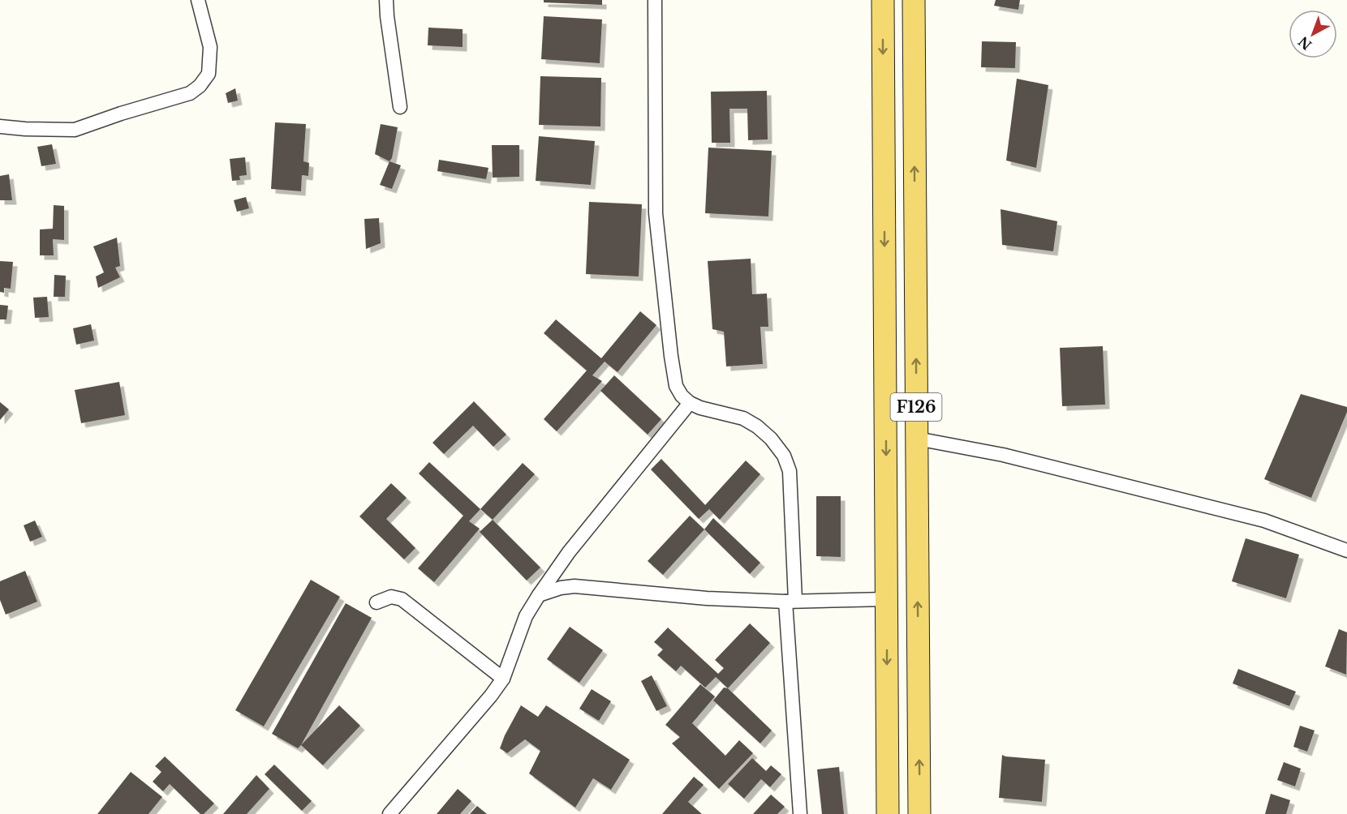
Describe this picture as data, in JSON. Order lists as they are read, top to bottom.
{
  "streets": {
    "main road": ["F126"]
  },
  "north": "bottom left"
}
